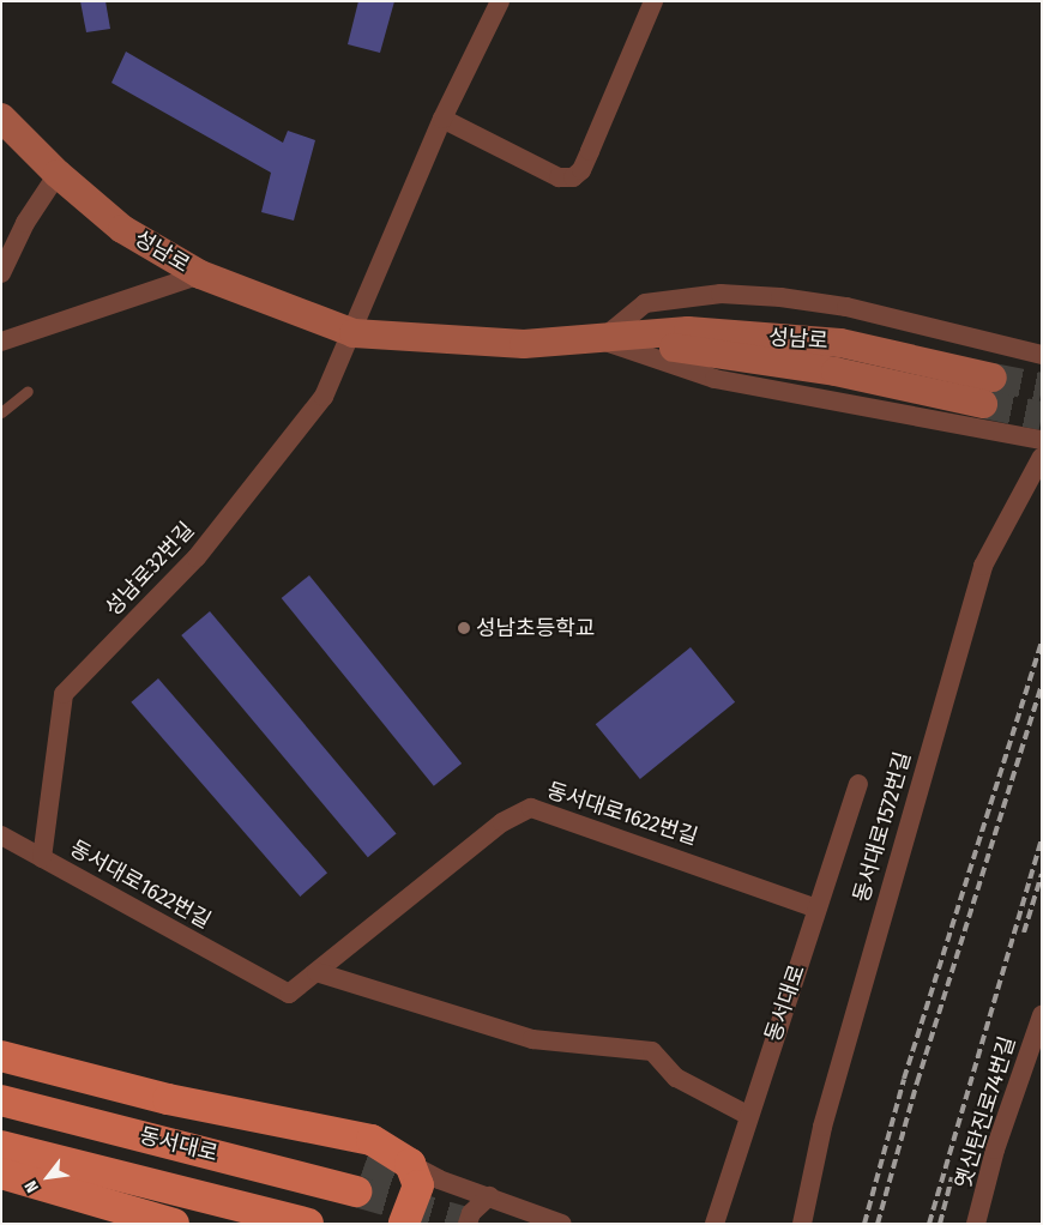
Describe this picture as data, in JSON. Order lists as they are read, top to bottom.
{
  "streets": {
    "main road": ["성남로", "동서대로"],
    "street": [
      "성남로32번길",
      "동서대로1622번길",
      "동서대로1572번길",
      "옛신탄진로74번길"
    ]
  },
  "crossings": [
    ["성남로", "성남로32번길"],
    ["성남로32번길", "동서대로1622번길"],
    ["동서대로1622번길", "동서대로"]
  ],
  "places": ["성남초등학교"],
  "north": "bottom left"
}
